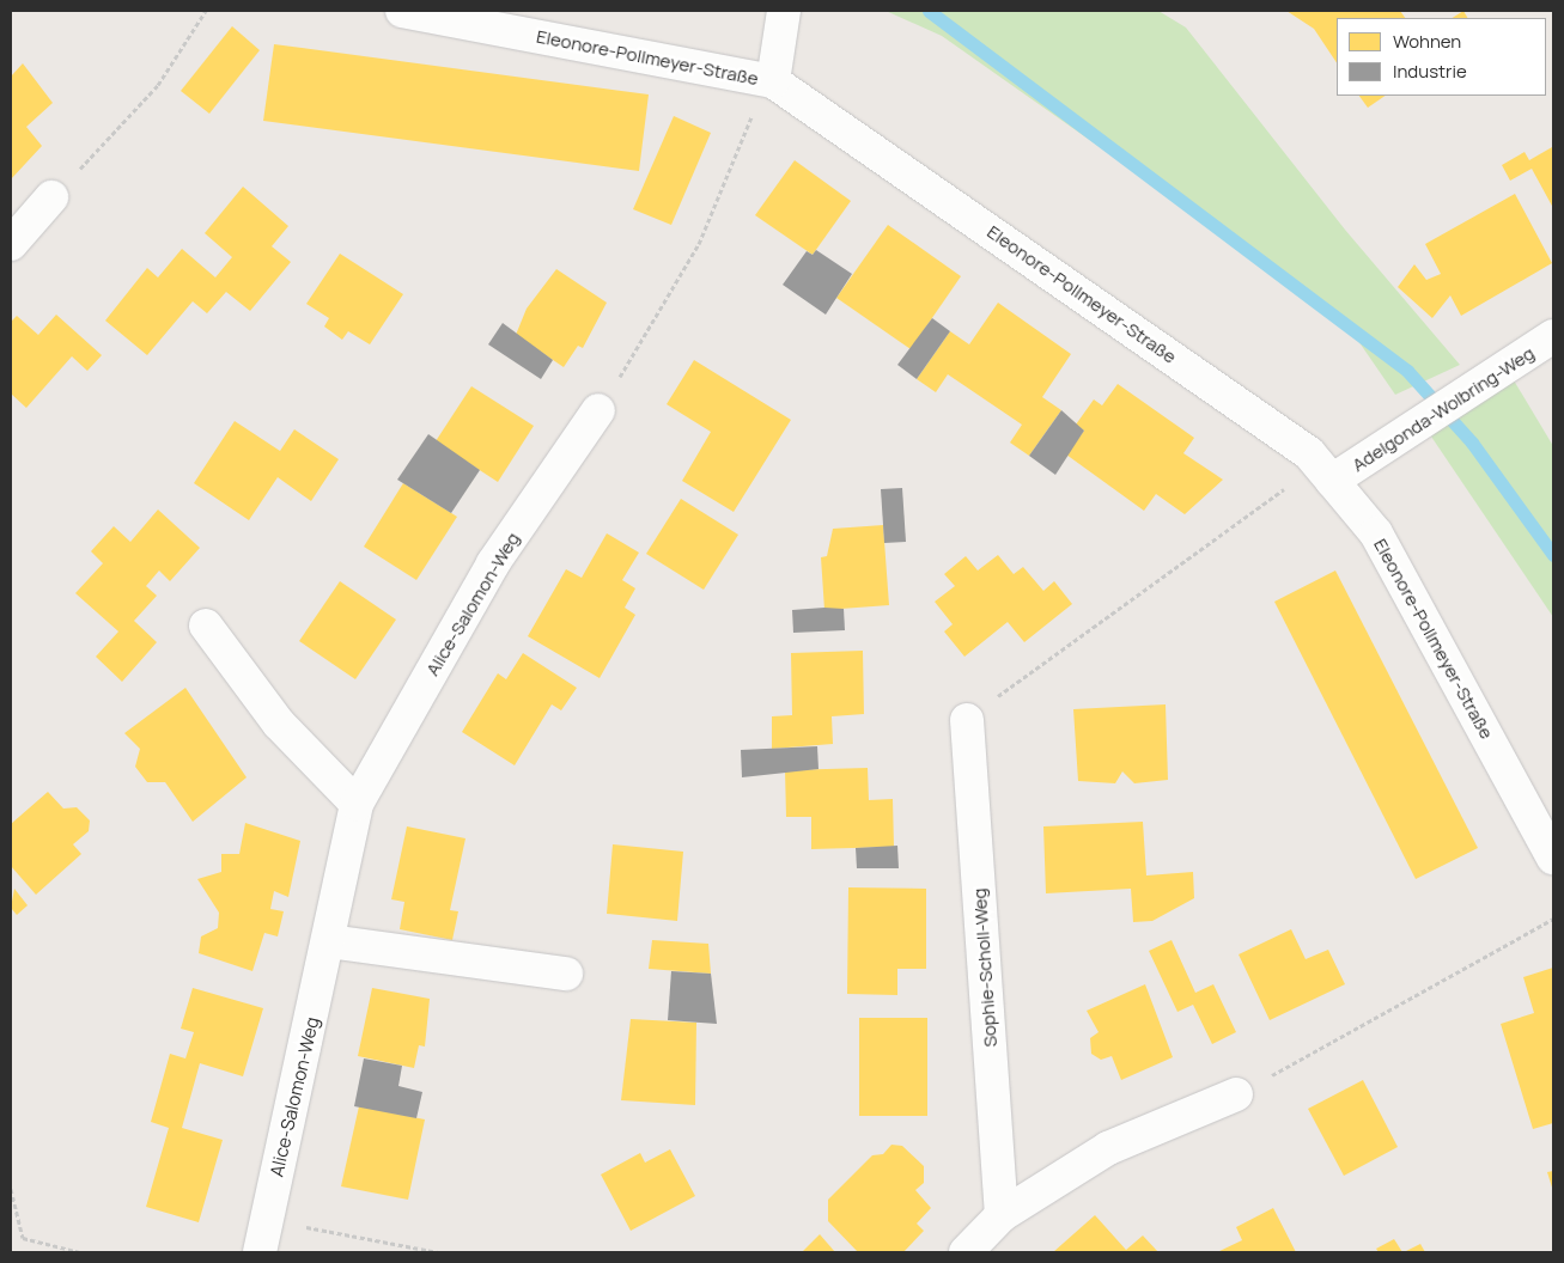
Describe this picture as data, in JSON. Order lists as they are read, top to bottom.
{
  "streets": {
    "street": [
      "Eleonore-Pollmeyer-Straße",
      "Adelgonda-Wolbring-Weg",
      "Alice-Salomon-Weg",
      "Sophie-Scholl-Weg"
    ]
  },
  "crossings": [
    ["Eleonore-Pollmeyer-Straße", "Adelgonda-Wolbring-Weg"]
  ],
  "legend": ["Wohnen", "Industrie"]
}
